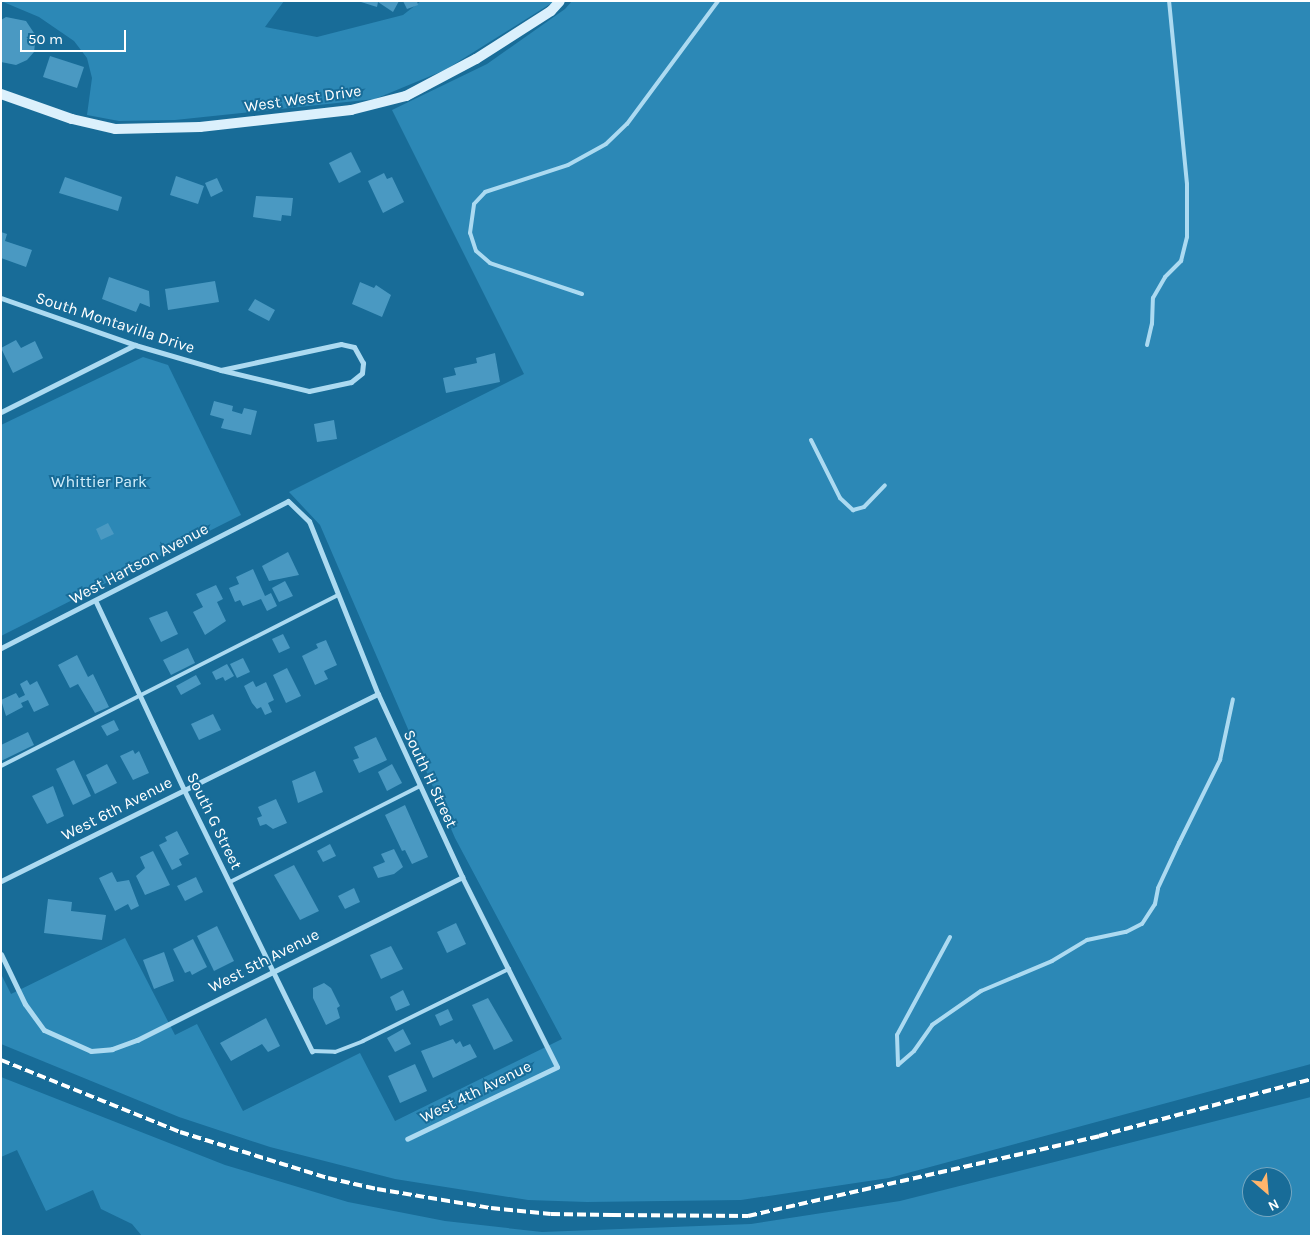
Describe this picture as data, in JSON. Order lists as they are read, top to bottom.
{
  "streets": {
    "street": [
      "West West Drive",
      "South Montavilla Drive",
      "West Hartson Avenue",
      "South H Street",
      "West 6th Avenue",
      "South G Street",
      "West 5th Avenue",
      "West 4th Avenue"
    ]
  },
  "crossings": [
    ["West Hartson Avenue", "South H Street"],
    ["West Hartson Avenue", "South G Street"],
    ["South H Street", "West 6th Avenue"],
    ["South H Street", "West 5th Avenue"],
    ["South H Street", "West 4th Avenue"],
    ["West 6th Avenue", "South G Street"],
    ["South G Street", "West 5th Avenue"]
  ],
  "parks": ["Whittier Park"],
  "scale_bar": "50 m",
  "north": "bottom right"
}
